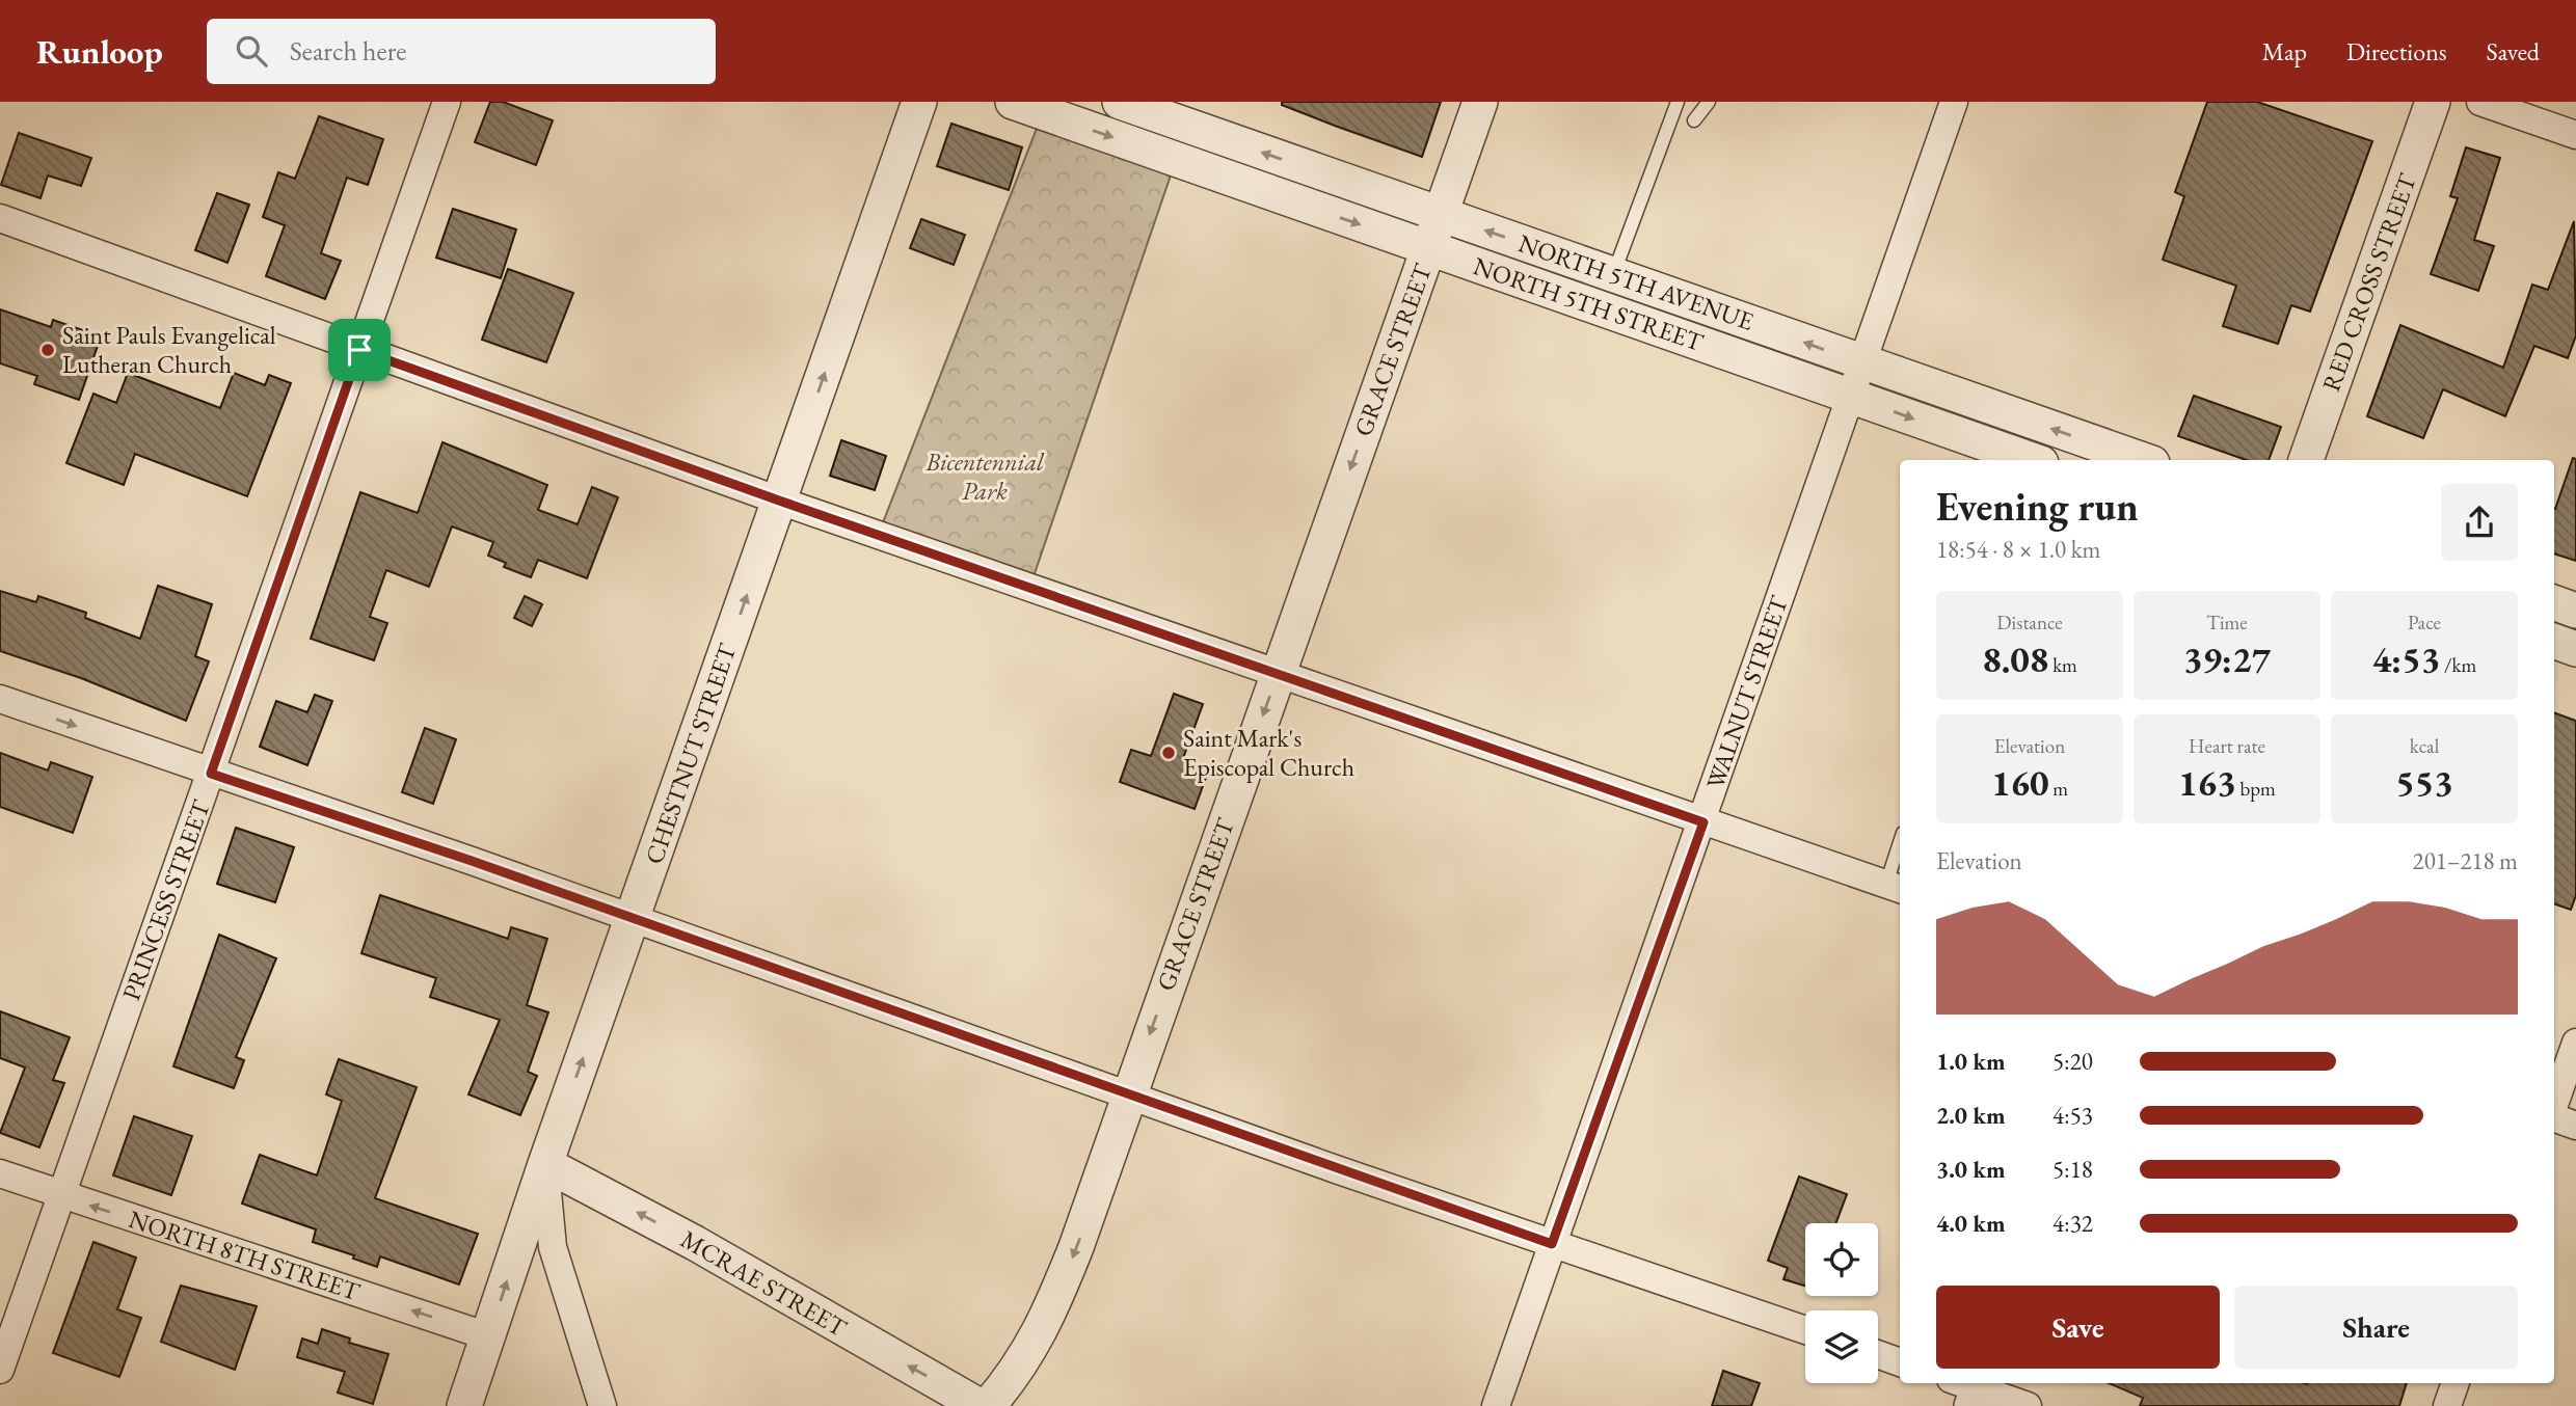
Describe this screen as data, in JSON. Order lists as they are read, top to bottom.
{
  "streets": {
    "street": [
      "NORTH 5TH AVENUE",
      "RED CROSS STREET",
      "NORTH 5TH STREET",
      "GRACE STREET",
      "WALNUT STREET",
      "CHESTNUT STREET",
      "PRINCESS STREET",
      "NORTH 8TH STREET",
      "MCRAE STREET"
    ]
  },
  "crossings": [
    ["NORTH 5TH AVENUE", "GRACE STREET"],
    ["NORTH 5TH AVENUE", "WALNUT STREET"],
    ["NORTH 5TH STREET", "GRACE STREET"],
    ["NORTH 5TH STREET", "WALNUT STREET"],
    ["CHESTNUT STREET", "NORTH 8TH STREET"],
    ["CHESTNUT STREET", "MCRAE STREET"],
    ["PRINCESS STREET", "NORTH 8TH STREET"]
  ],
  "one_way": [
    "NORTH 5TH AVENUE",
    "NORTH 5TH STREET",
    "GRACE STREET",
    "CHESTNUT STREET",
    "NORTH 8TH STREET"
  ],
  "parks": ["Bicentennial Park"],
  "places": ["Saint Pauls Evangelical Lutheran Church", "Saint Mark's Episcopal Church"],
  "page": {
    "header": "Runloop",
    "search": "Search here",
    "nav": ["Map", "Directions", "Saved"],
    "heading": ["Evening run", "18:54 · 8 × 1.0 km"],
    "stats": [
      ["Distance", "8.08 km"],
      ["Time", "39:27"],
      ["Pace", "4:53 /km"],
      ["Elevation", "160 m"],
      ["Heart rate", "163 bpm"],
      ["kcal", "553"]
    ],
    "chart": ["Elevation", "201–218 m"],
    "list": [
      {
        "name": "1.0 km",
        "note": "5:20"
      },
      {
        "name": "2.0 km",
        "note": "4:53"
      },
      {
        "name": "3.0 km",
        "note": "5:18"
      },
      {
        "name": "4.0 km",
        "note": "4:32"
      }
    ],
    "buttons": ["Save", "Share"]
  }
}
